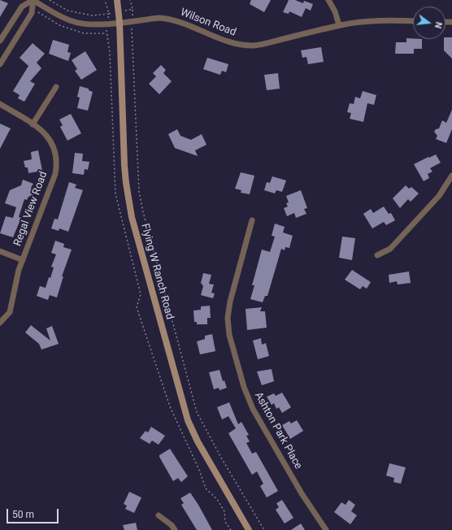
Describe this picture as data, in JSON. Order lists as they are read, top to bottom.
{
  "streets": {
    "street": [
      "Wilson Road",
      "Regal View Road",
      "Flying W Ranch Road",
      "Ashton Park Place"
    ]
  },
  "crossings": [
    ["Wilson Road", "Flying W Ranch Road"]
  ],
  "scale_bar": "50 m",
  "north": "right"
}
